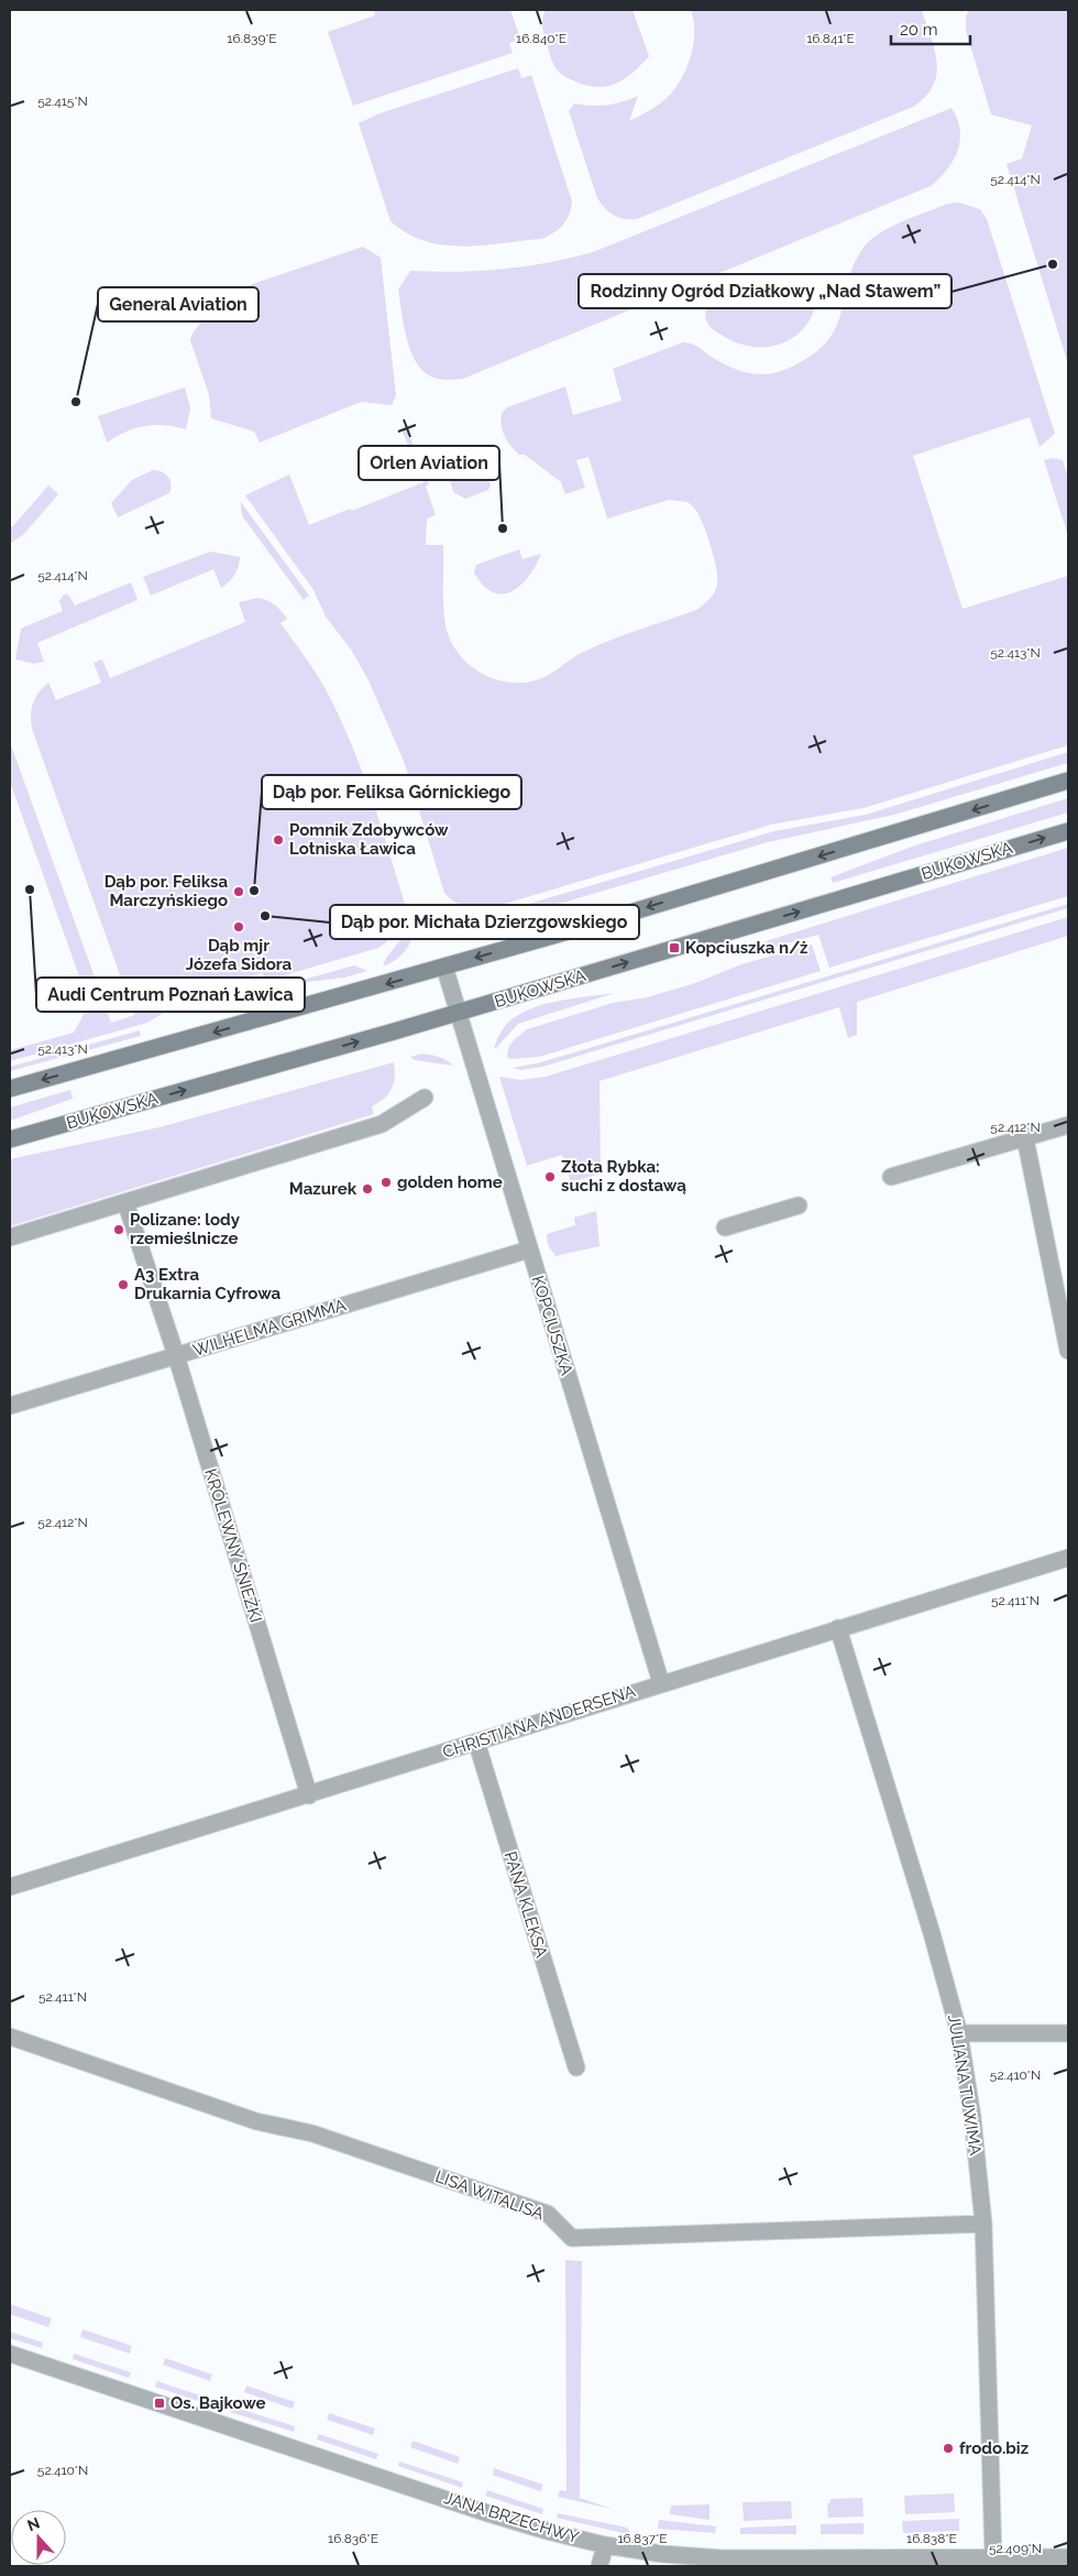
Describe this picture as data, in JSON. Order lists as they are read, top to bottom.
{
  "streets": {
    "main road": ["BUKOWSKA"],
    "street": [
      "KOPCIUSZKA",
      "WILHELMA GRIMMA",
      "KRÓLEWNY ŚNIEŻKI",
      "CHRISTIANA ANDERSENA",
      "PANA KLEKSA",
      "JULIANA TUWIMA",
      "LISA WITALISA",
      "JANA BRZECHWY"
    ]
  },
  "crossings": [
    ["BUKOWSKA", "KOPCIUSZKA"],
    ["KOPCIUSZKA", "WILHELMA GRIMMA"],
    ["KOPCIUSZKA", "CHRISTIANA ANDERSENA"],
    ["WILHELMA GRIMMA", "KRÓLEWNY ŚNIEŻKI"],
    ["KRÓLEWNY ŚNIEŻKI", "CHRISTIANA ANDERSENA"],
    ["CHRISTIANA ANDERSENA", "PANA KLEKSA"],
    ["CHRISTIANA ANDERSENA", "JULIANA TUWIMA"],
    ["JULIANA TUWIMA", "LISA WITALISA"],
    ["JULIANA TUWIMA", "JANA BRZECHWY"]
  ],
  "places": {
    "other": [
      "Rodzinny Ogród Działkowy „Nad Stawem”",
      "General Aviation",
      "Orlen Aviation",
      "Pomnik Zdobywców Lotniska Ławica",
      "Audi Centrum Poznań Ławica",
      "Dąb por. Feliksa Górnickiego",
      "Dąb por. Feliksa Marczyńskiego",
      "Dąb por. Michała Dzierzgowskiego",
      "Dąb mjr Józefa Sidora",
      "Złota Rybka: suchi z dostawą",
      "golden home",
      "Mazurek",
      "Polizane: lody rzemieślnicze",
      "A3 Extra Drukarnia Cyfrowa",
      "frodo.biz"
    ],
    "transit": ["Kopciuszka n/ż", "Os. Bajkowe"]
  },
  "scale_bar": "20 m",
  "north": "top",
  "coordinates": [
    "16.839°E",
    "16.840°E",
    "16.841°E",
    "52.415°N",
    "52.414°N",
    "52.413°N",
    "52.412°N",
    "52.411°N",
    "52.410°N",
    "16.836°E",
    "16.837°E",
    "16.838°E",
    "52.409°N"
  ]
}
